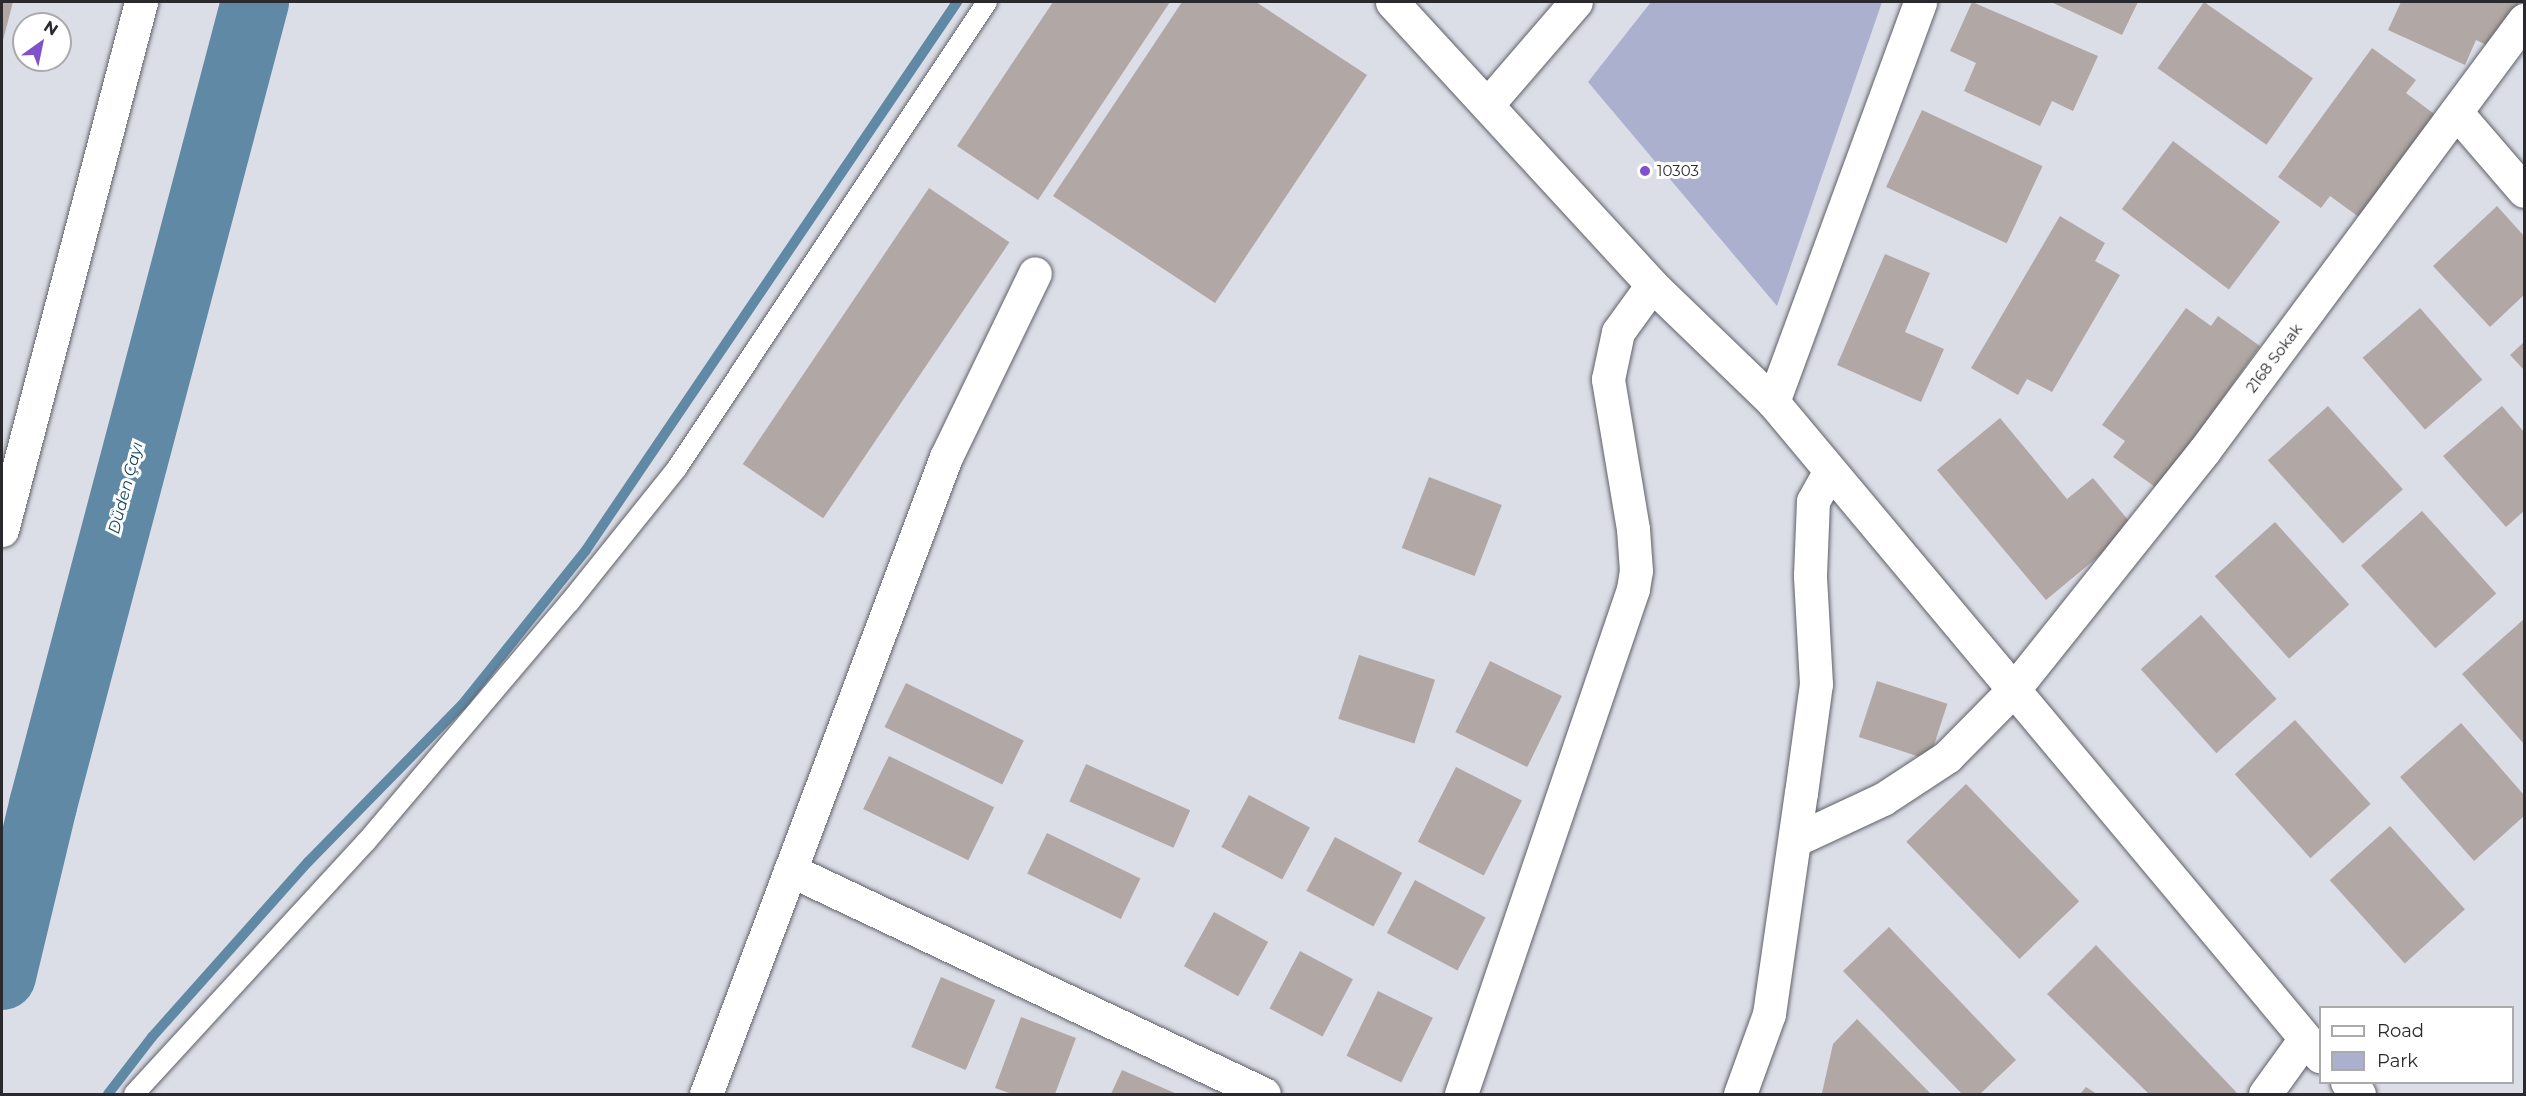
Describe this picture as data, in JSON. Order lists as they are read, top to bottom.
{
  "streets": {
    "street": ["2168 Sokak"]
  },
  "water": ["Düden Çayı"],
  "places": ["10303"],
  "legend": ["Road", "Park"],
  "north": "top right"
}
